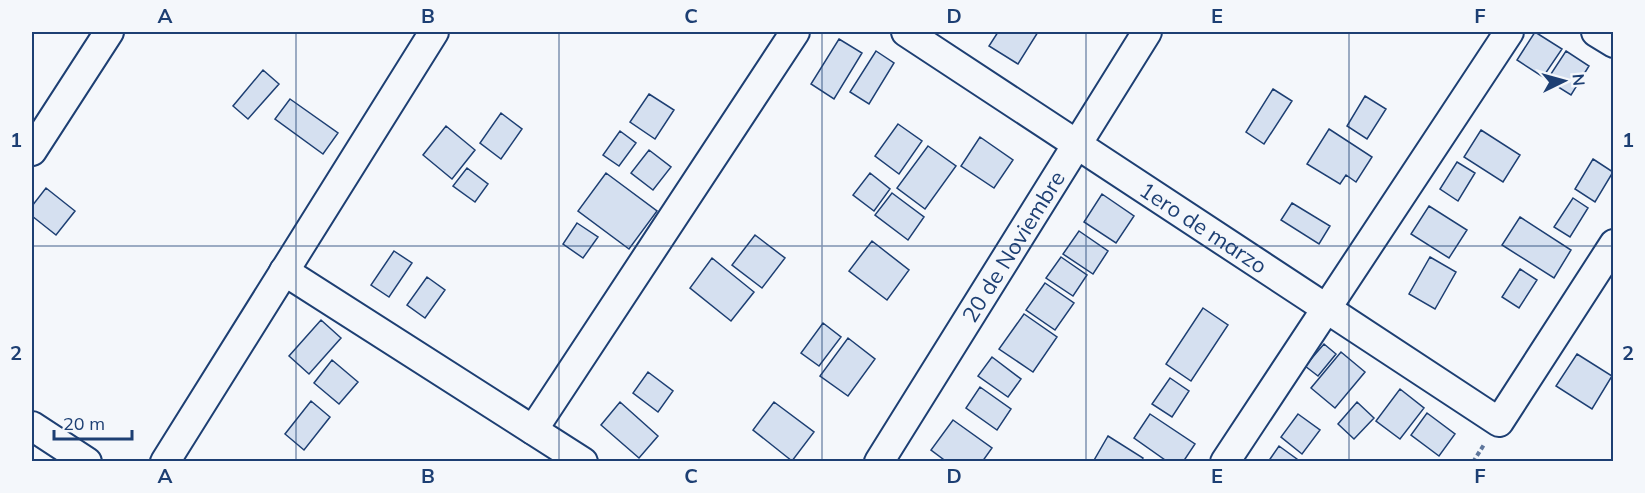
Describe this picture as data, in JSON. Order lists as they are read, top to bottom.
{
  "streets": {
    "street": ["1ero de marzo", "20 de Noviembre"]
  },
  "crossings": [
    ["1ero de marzo", "20 de Noviembre"]
  ],
  "scale_bar": "20 m",
  "north": "right",
  "grid": {
    "columns": [
      "A",
      "B",
      "C",
      "D",
      "E",
      "F"
    ],
    "rows": ["1", "2"]
  }
}
